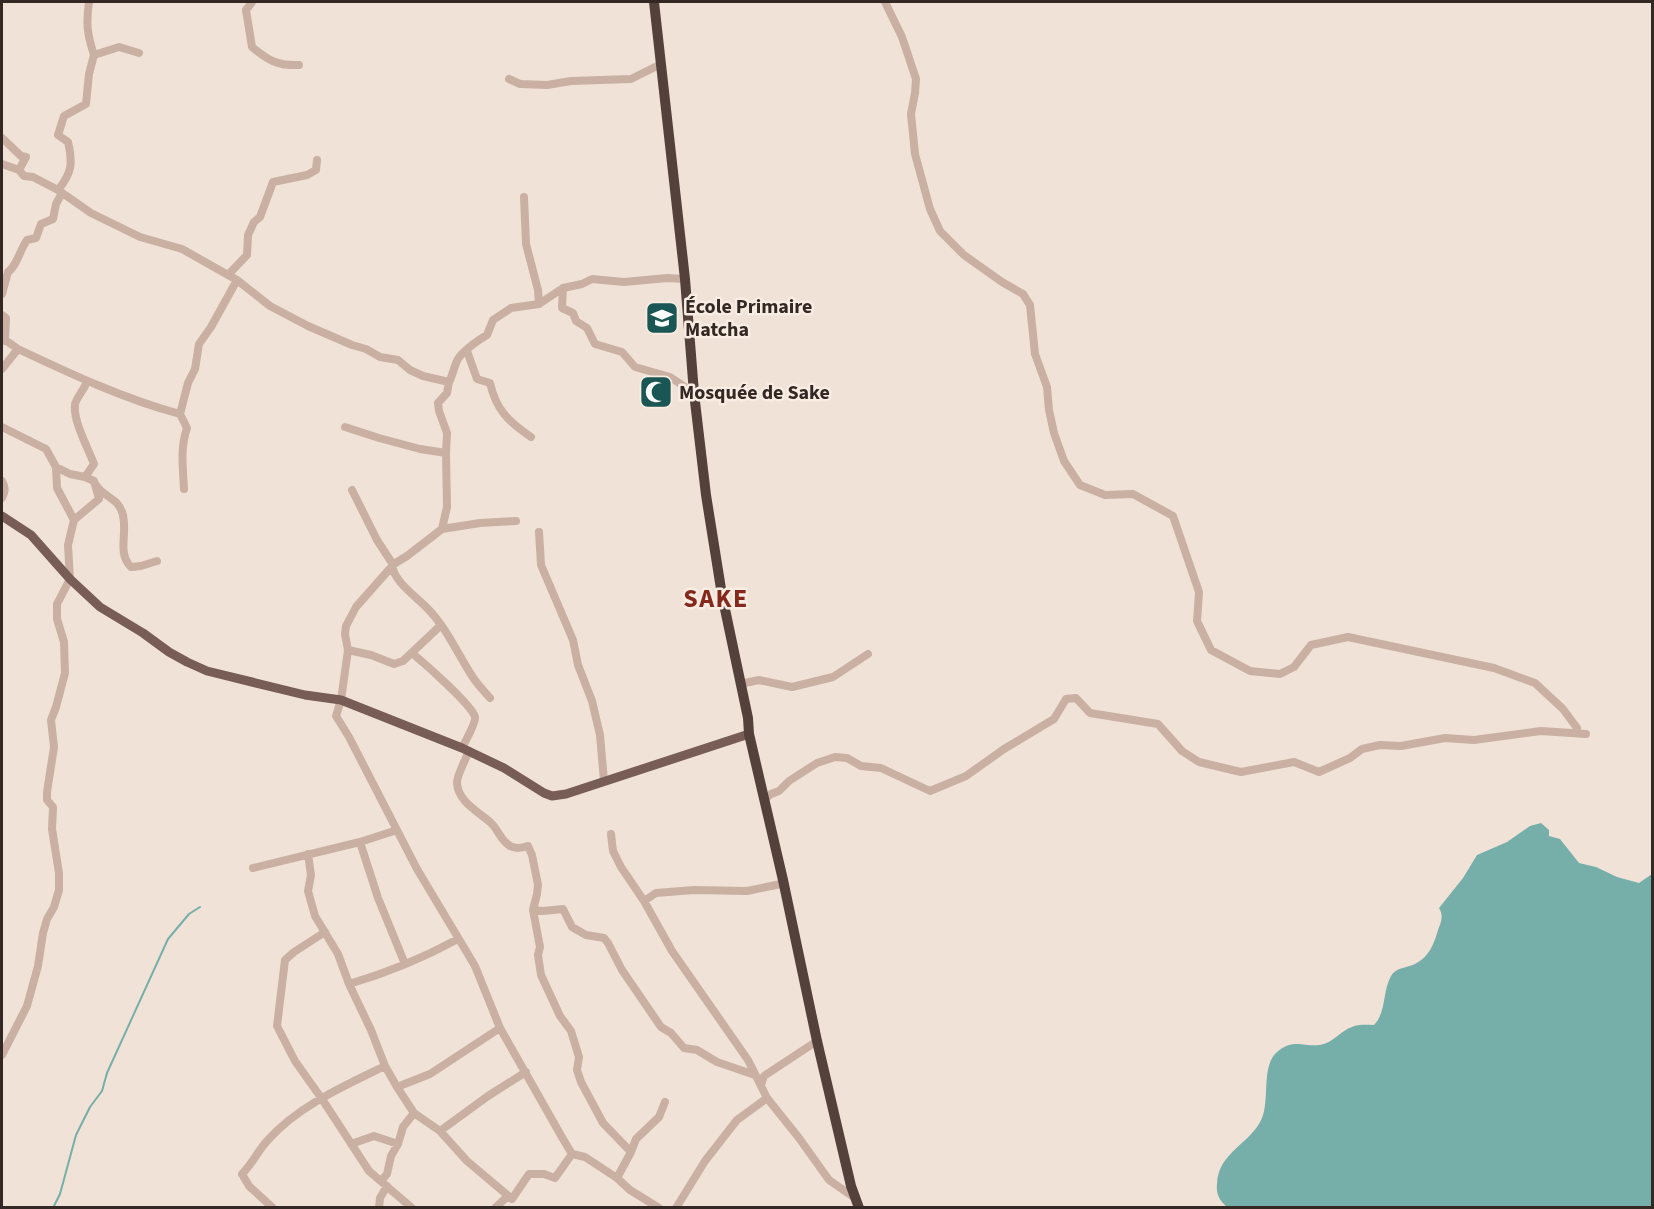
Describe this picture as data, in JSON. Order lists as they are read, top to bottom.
{
  "districts": ["SAKE"],
  "places": {
    "school or university": ["École Primaire Matcha"],
    "mosque": ["Mosquée de Sake"]
  }
}
